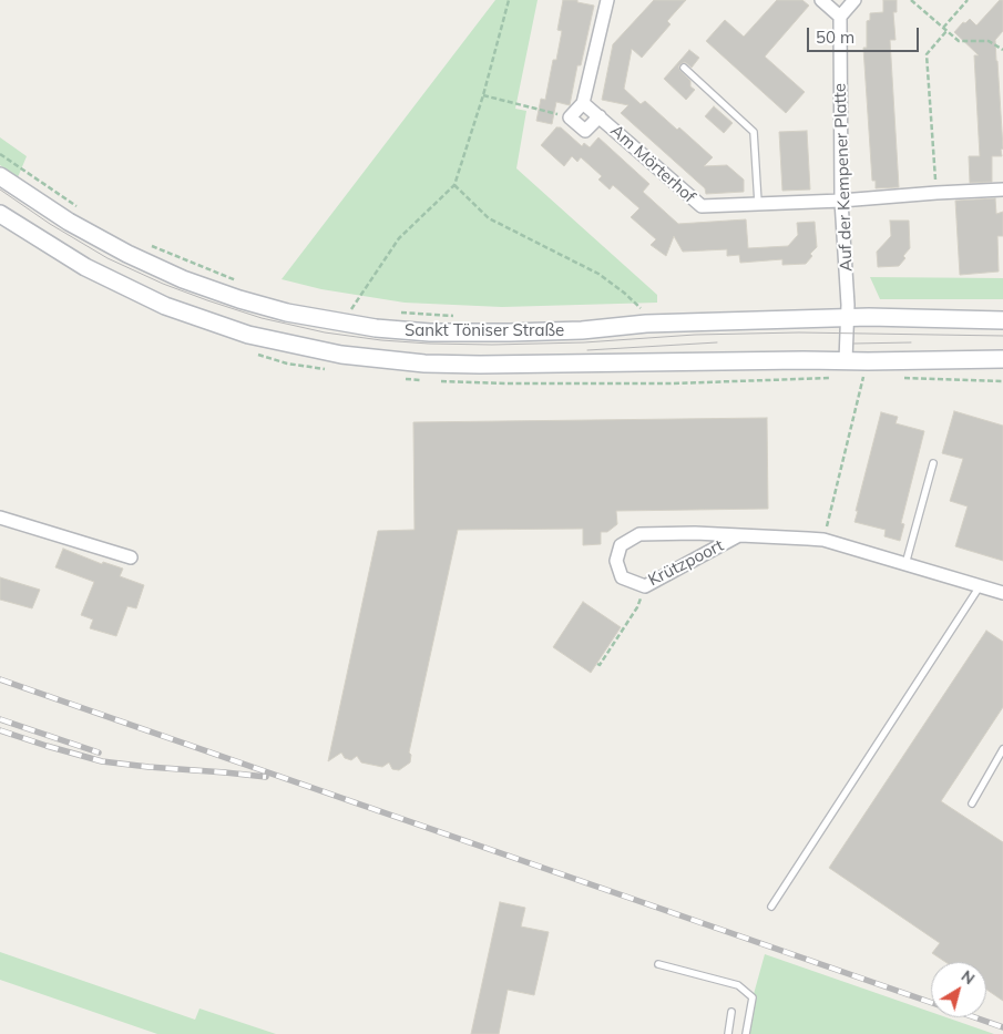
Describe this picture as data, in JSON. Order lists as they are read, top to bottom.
{
  "streets": {
    "main road": ["Sankt Töniser Straße"],
    "street": ["Am Mörterhof", "Auf der Kempener Platte", "Krützpoort"]
  },
  "crossings": [
    ["Am Mörterhof", "Auf der Kempener Platte"],
    ["Auf der Kempener Platte", "Sankt Töniser Straße"]
  ],
  "scale_bar": "50 m",
  "north": "top right"
}
